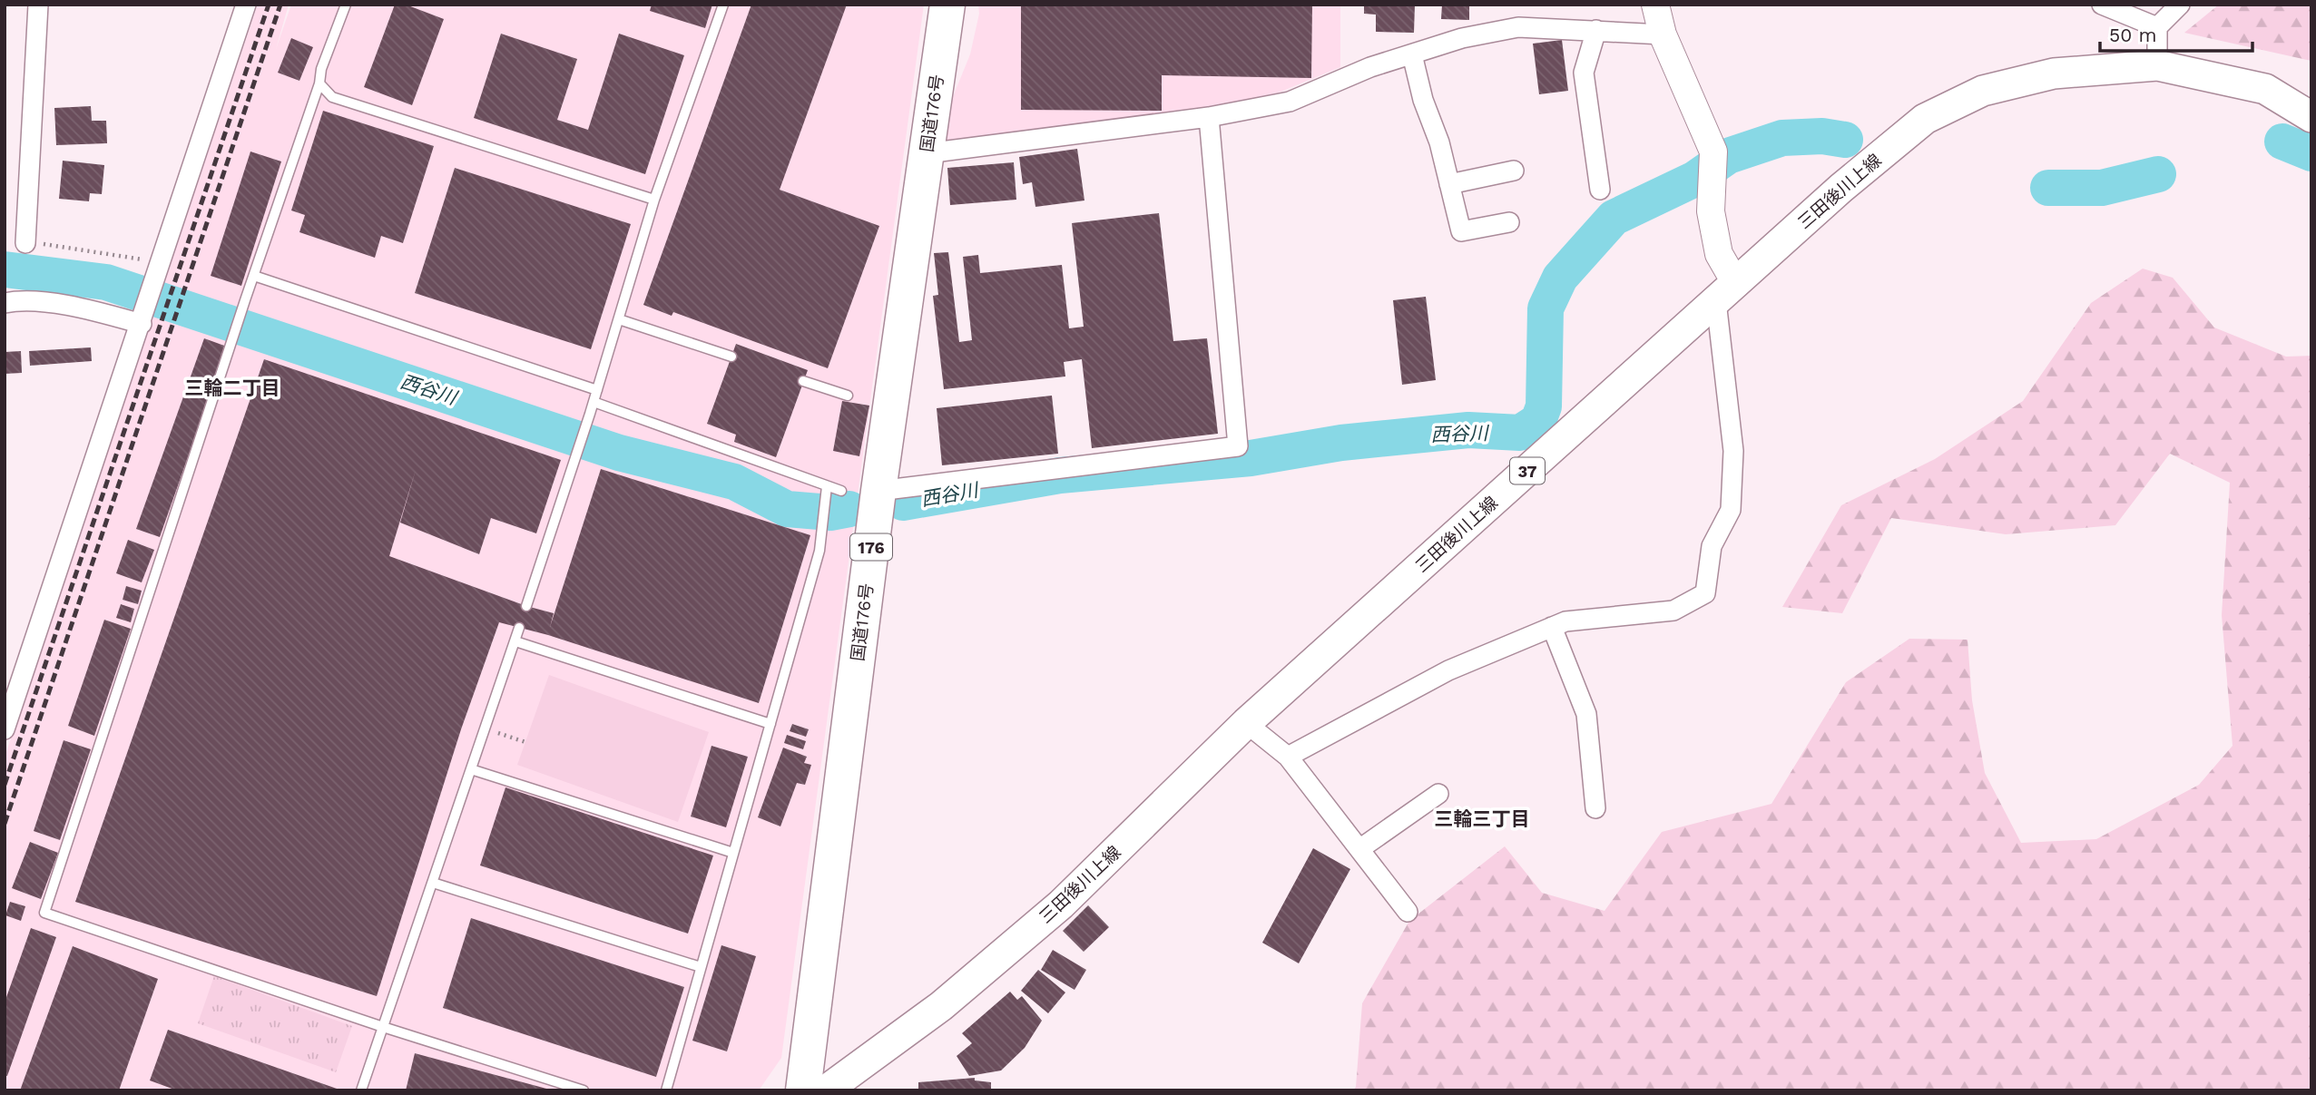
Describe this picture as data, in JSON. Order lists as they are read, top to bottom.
{
  "streets": {
    "highway": ["国道176号", "176"],
    "main road": ["三田後川上線", "37"]
  },
  "districts": ["三輪二丁目", "三輪三丁目"],
  "water": ["西谷川"],
  "scale_bar": "50 m"
}
